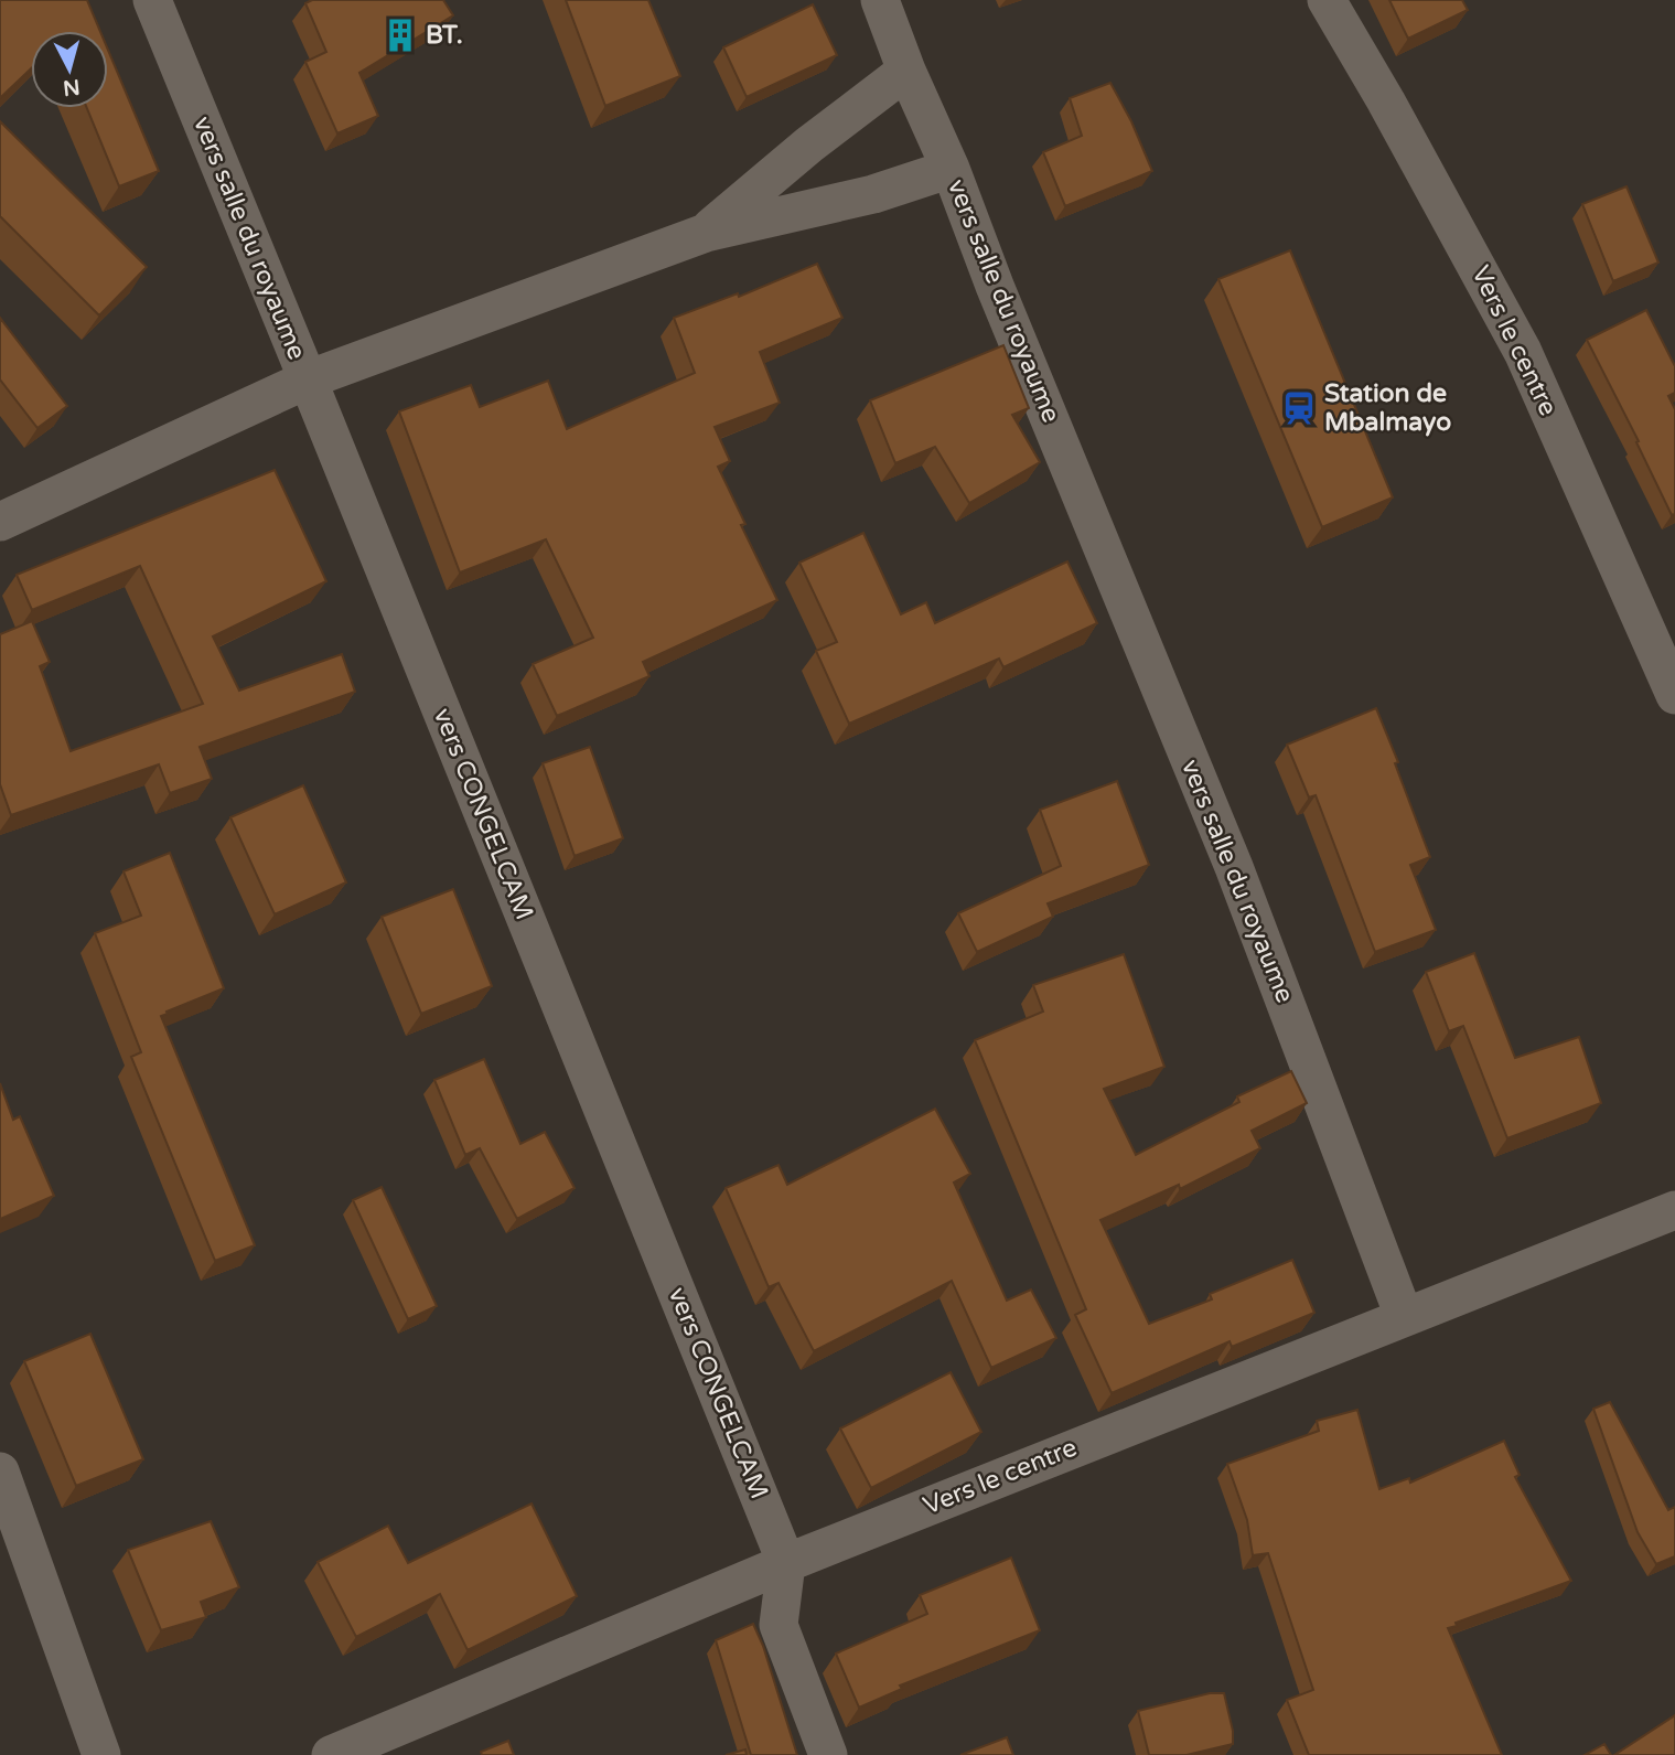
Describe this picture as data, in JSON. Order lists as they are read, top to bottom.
{
  "streets": {
    "street": ["vers salle du royaume", "Vers le centre", "vers CONGELCAM"]
  },
  "crossings": [
    ["vers salle du royaume", "Vers le centre"],
    ["vers salle du royaume", "vers CONGELCAM"],
    ["Vers le centre", "vers CONGELCAM"]
  ],
  "places": {
    "building": ["BT."],
    "station": ["Station de Mbalmayo"]
  },
  "north": "bottom"
}
